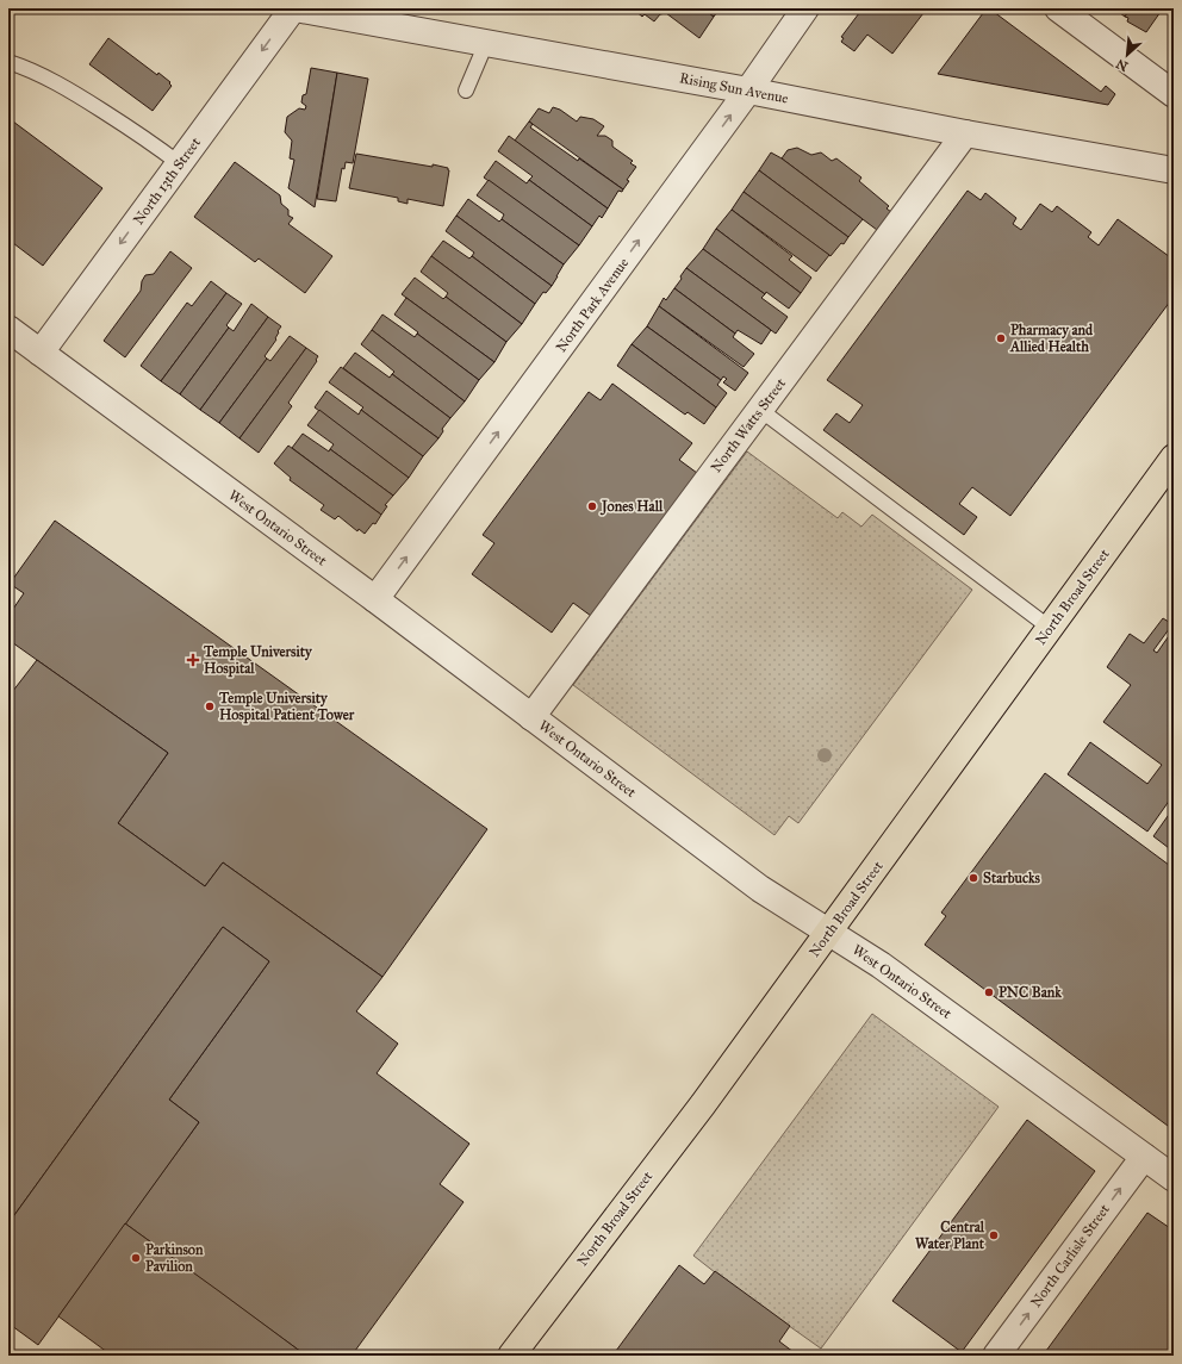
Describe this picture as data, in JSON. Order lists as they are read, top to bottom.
{
  "streets": {
    "main road": ["North Broad Street"],
    "street": [
      "Rising Sun Avenue",
      "North 13th Street",
      "North Park Avenue",
      "North Watts Street",
      "West Ontario Street",
      "North Carlisle Street"
    ]
  },
  "crossings": [
    ["Rising Sun Avenue", "North 13th Street"],
    ["Rising Sun Avenue", "North Park Avenue"],
    ["Rising Sun Avenue", "North Watts Street"],
    ["North 13th Street", "West Ontario Street"],
    ["North Park Avenue", "West Ontario Street"],
    ["North Watts Street", "West Ontario Street"],
    ["West Ontario Street", "North Broad Street"],
    ["West Ontario Street", "North Carlisle Street"]
  ],
  "one_way": ["North 13th Street", "North Park Avenue", "North Carlisle Street"],
  "places": {
    "other": [
      "Pharmacy and Allied Health",
      "Jones Hall",
      "Temple University Hospital Patient Tower",
      "Starbucks",
      "PNC Bank",
      "Central Water Plant",
      "Parkinson Pavilion"
    ],
    "health": ["Temple University Hospital"]
  },
  "north": "bottom left"
}
